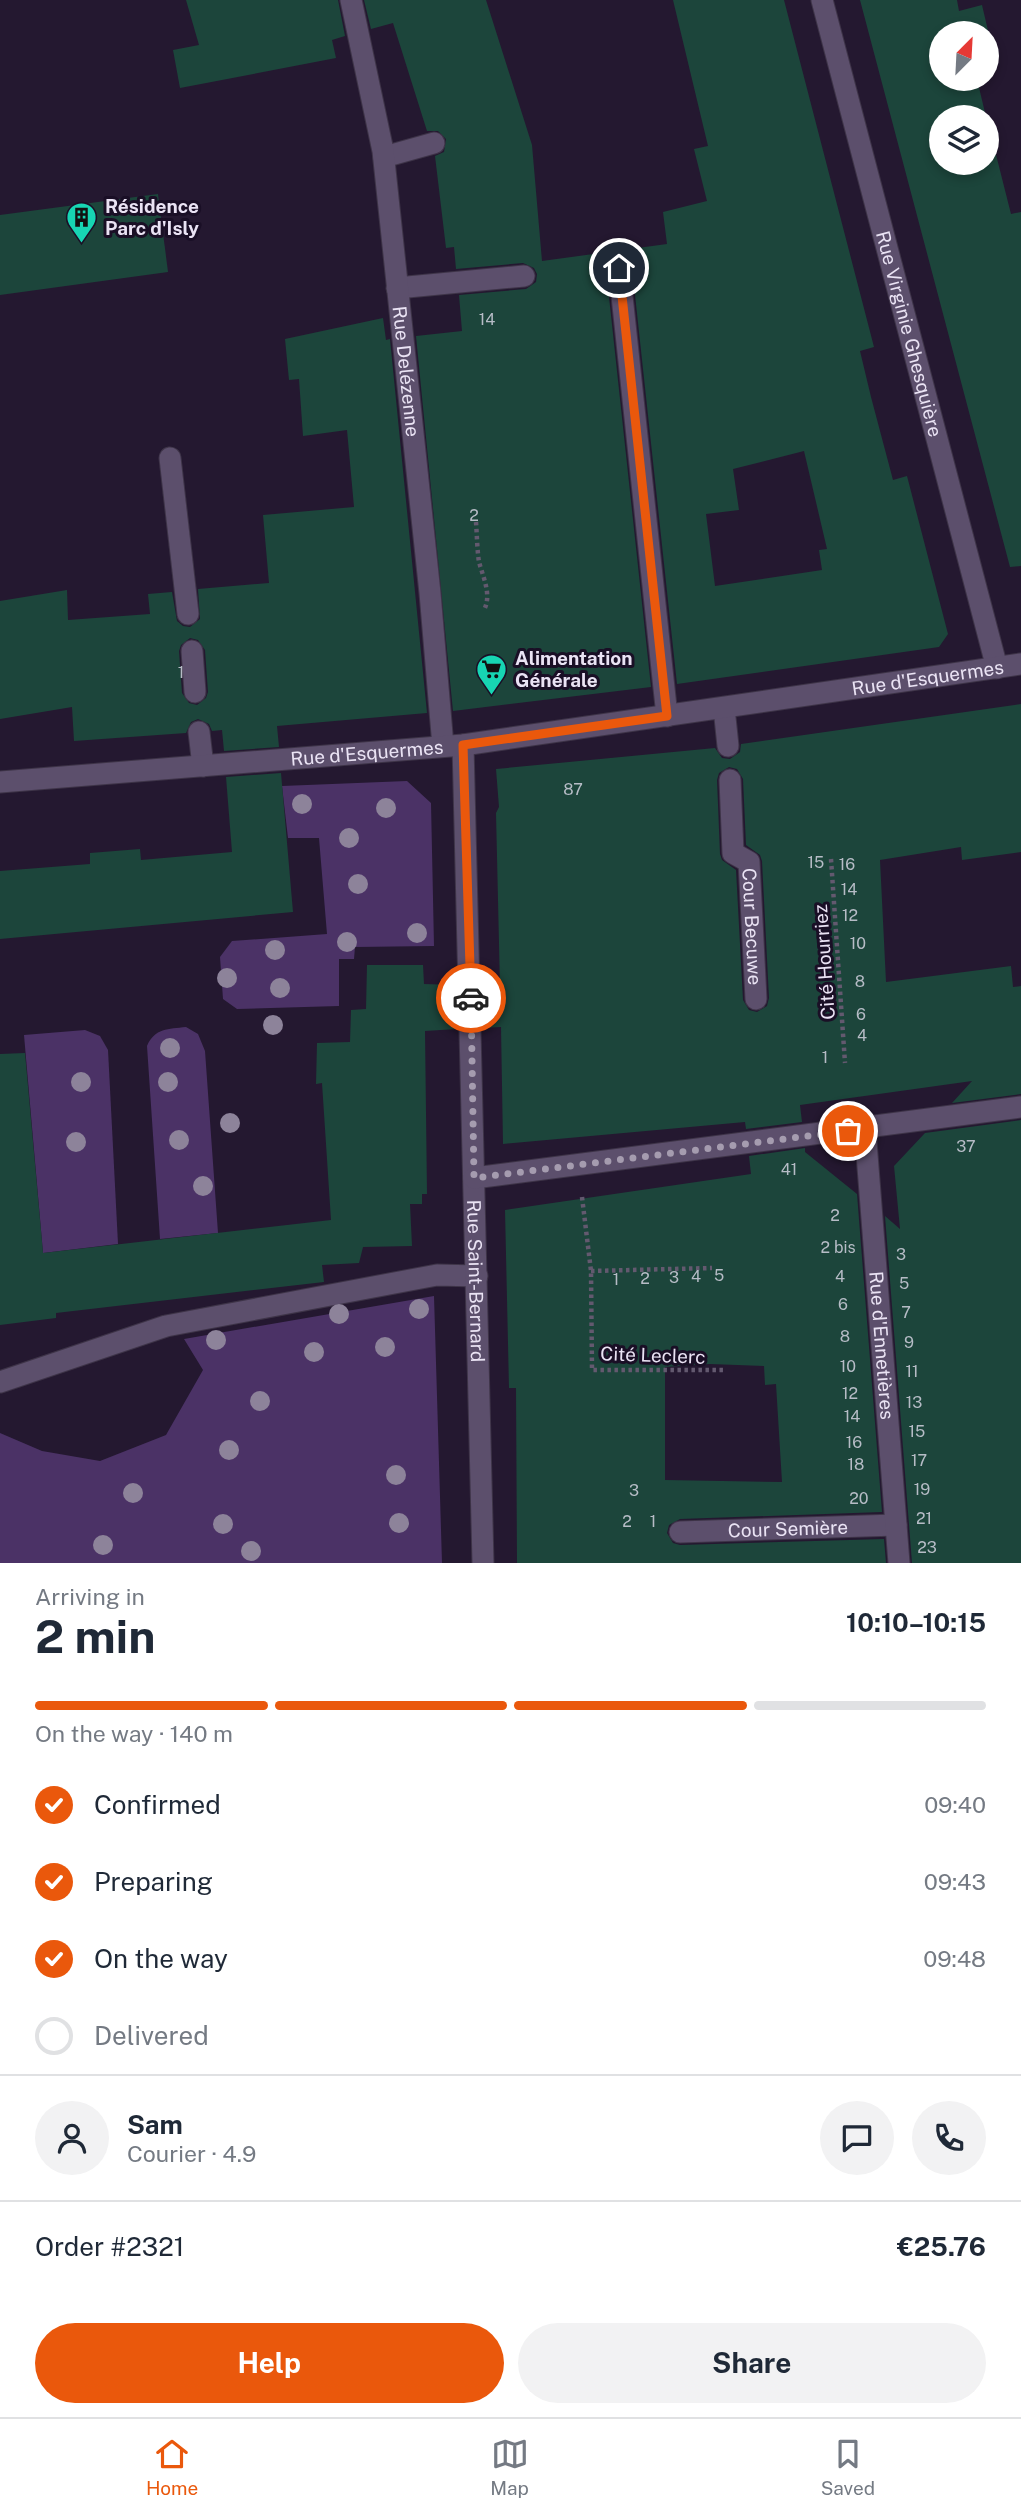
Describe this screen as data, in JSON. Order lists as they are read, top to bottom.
{
  "streets": {
    "street": [
      "Rue Virginie Ghesquière",
      "Rue Delézenne",
      "Rue d'Esquermes",
      "Cour Becuwe",
      "Rue Saint-Bernard",
      "Rue d'Ennetières",
      "Cour Semière"
    ],
    "path": ["Cité Hourriez", "Cité Leclerc"]
  },
  "crossings": [
    ["Rue Virginie Ghesquière", "Rue d'Esquermes"],
    ["Rue Delézenne", "Rue d'Esquermes"],
    ["Rue Delézenne", "Rue Saint-Bernard"],
    ["Rue d'Esquermes", "Rue Saint-Bernard"],
    ["Rue d'Ennetières", "Cour Semière"]
  ],
  "places": {
    "building": ["Résidence Parc d'Isly"],
    "supermarket": ["Alimentation Générale"]
  },
  "house_numbers": [
    "14",
    "2",
    "1",
    "87",
    "15",
    "16",
    "14",
    "12",
    "10",
    "8",
    "6",
    "4",
    "1",
    "37",
    "41",
    "2",
    "2 bis",
    "3",
    "5",
    "4",
    "4",
    "3",
    "2",
    "1",
    "5",
    "6",
    "7",
    "8",
    "9",
    "10",
    "11",
    "12",
    "13",
    "14",
    "15",
    "16",
    "17",
    "18",
    "19",
    "3",
    "20",
    "21",
    "2",
    "1",
    "23"
  ],
  "north": "top right",
  "page": {
    "heading": ["2 min", "Arriving in", "10:10–10:15"],
    "panel": [
      "Sam",
      "Courier · 4.9",
      "Order #2321",
      "€25.76"
    ],
    "bar": "On the way · 140 m",
    "list": [
      ["Confirmed", "09:40"],
      ["Preparing", "09:43"],
      ["On the way", "09:48"],
      "Delivered"
    ],
    "buttons": ["Help", "Share"],
    "tabs": ["Home", "Map", "Saved"]
  }
}
